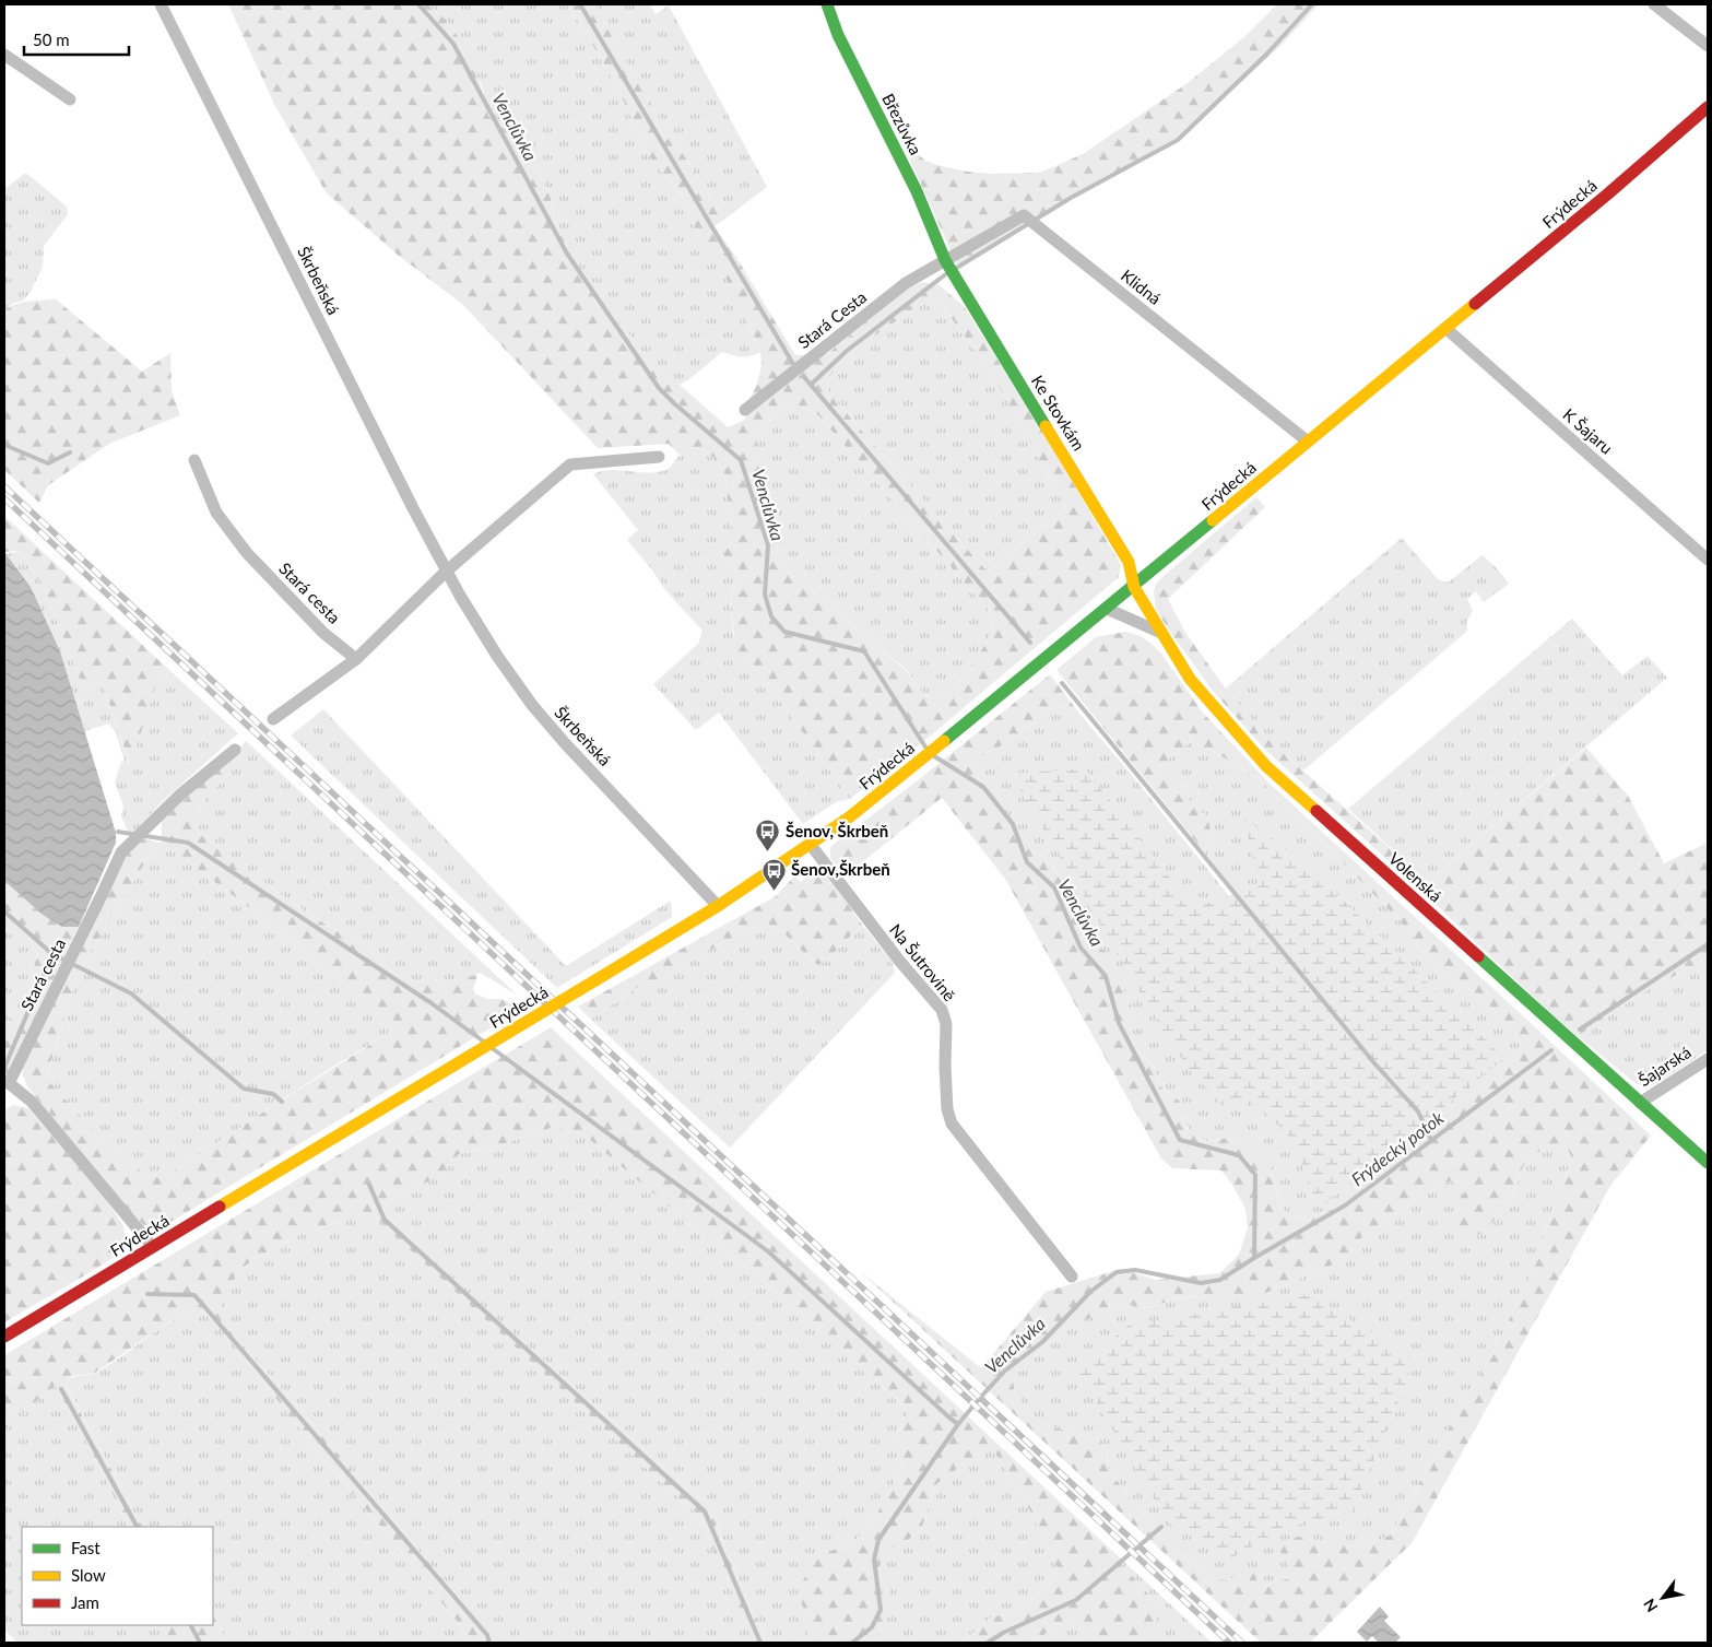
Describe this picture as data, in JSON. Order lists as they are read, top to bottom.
{
  "streets": {
    "main road": [
      "Březůvka",
      "Frýdecká",
      "Ke Stovkám",
      "Volenská"
    ],
    "street": [
      "Škrbeňská",
      "Klidná",
      "Stará Cesta",
      "K Šajaru",
      "Stará cesta",
      "Na Šutrovině",
      "Šajarská"
    ]
  },
  "crossings": [
    ["Březůvka", "Klidná"],
    ["Březůvka", "Stará Cesta"],
    ["Březůvka", "Ke Stovkám"],
    ["Frýdecká", "Škrbeňská"],
    ["Frýdecká", "Klidná"],
    ["Frýdecká", "Ke Stovkám"],
    ["Frýdecká", "K Šajaru"],
    ["Frýdecká", "Stará cesta"],
    ["Frýdecká", "Volenská"],
    ["Frýdecká", "Na Šutrovině"],
    ["Klidná", "Stará Cesta"],
    ["Klidná", "Ke Stovkám"],
    ["Stará Cesta", "Ke Stovkám"],
    ["Ke Stovkám", "Volenská"],
    ["Volenská", "Šajarská"]
  ],
  "water": ["Venclůvka", "Frýdecký potok"],
  "places": {
    "bus stop": ["Šenov, Škrbeň", "Šenov,Škrbeň"]
  },
  "legend": ["Fast", "Slow", "Jam"],
  "scale_bar": "50 m",
  "north": "bottom left"
}
